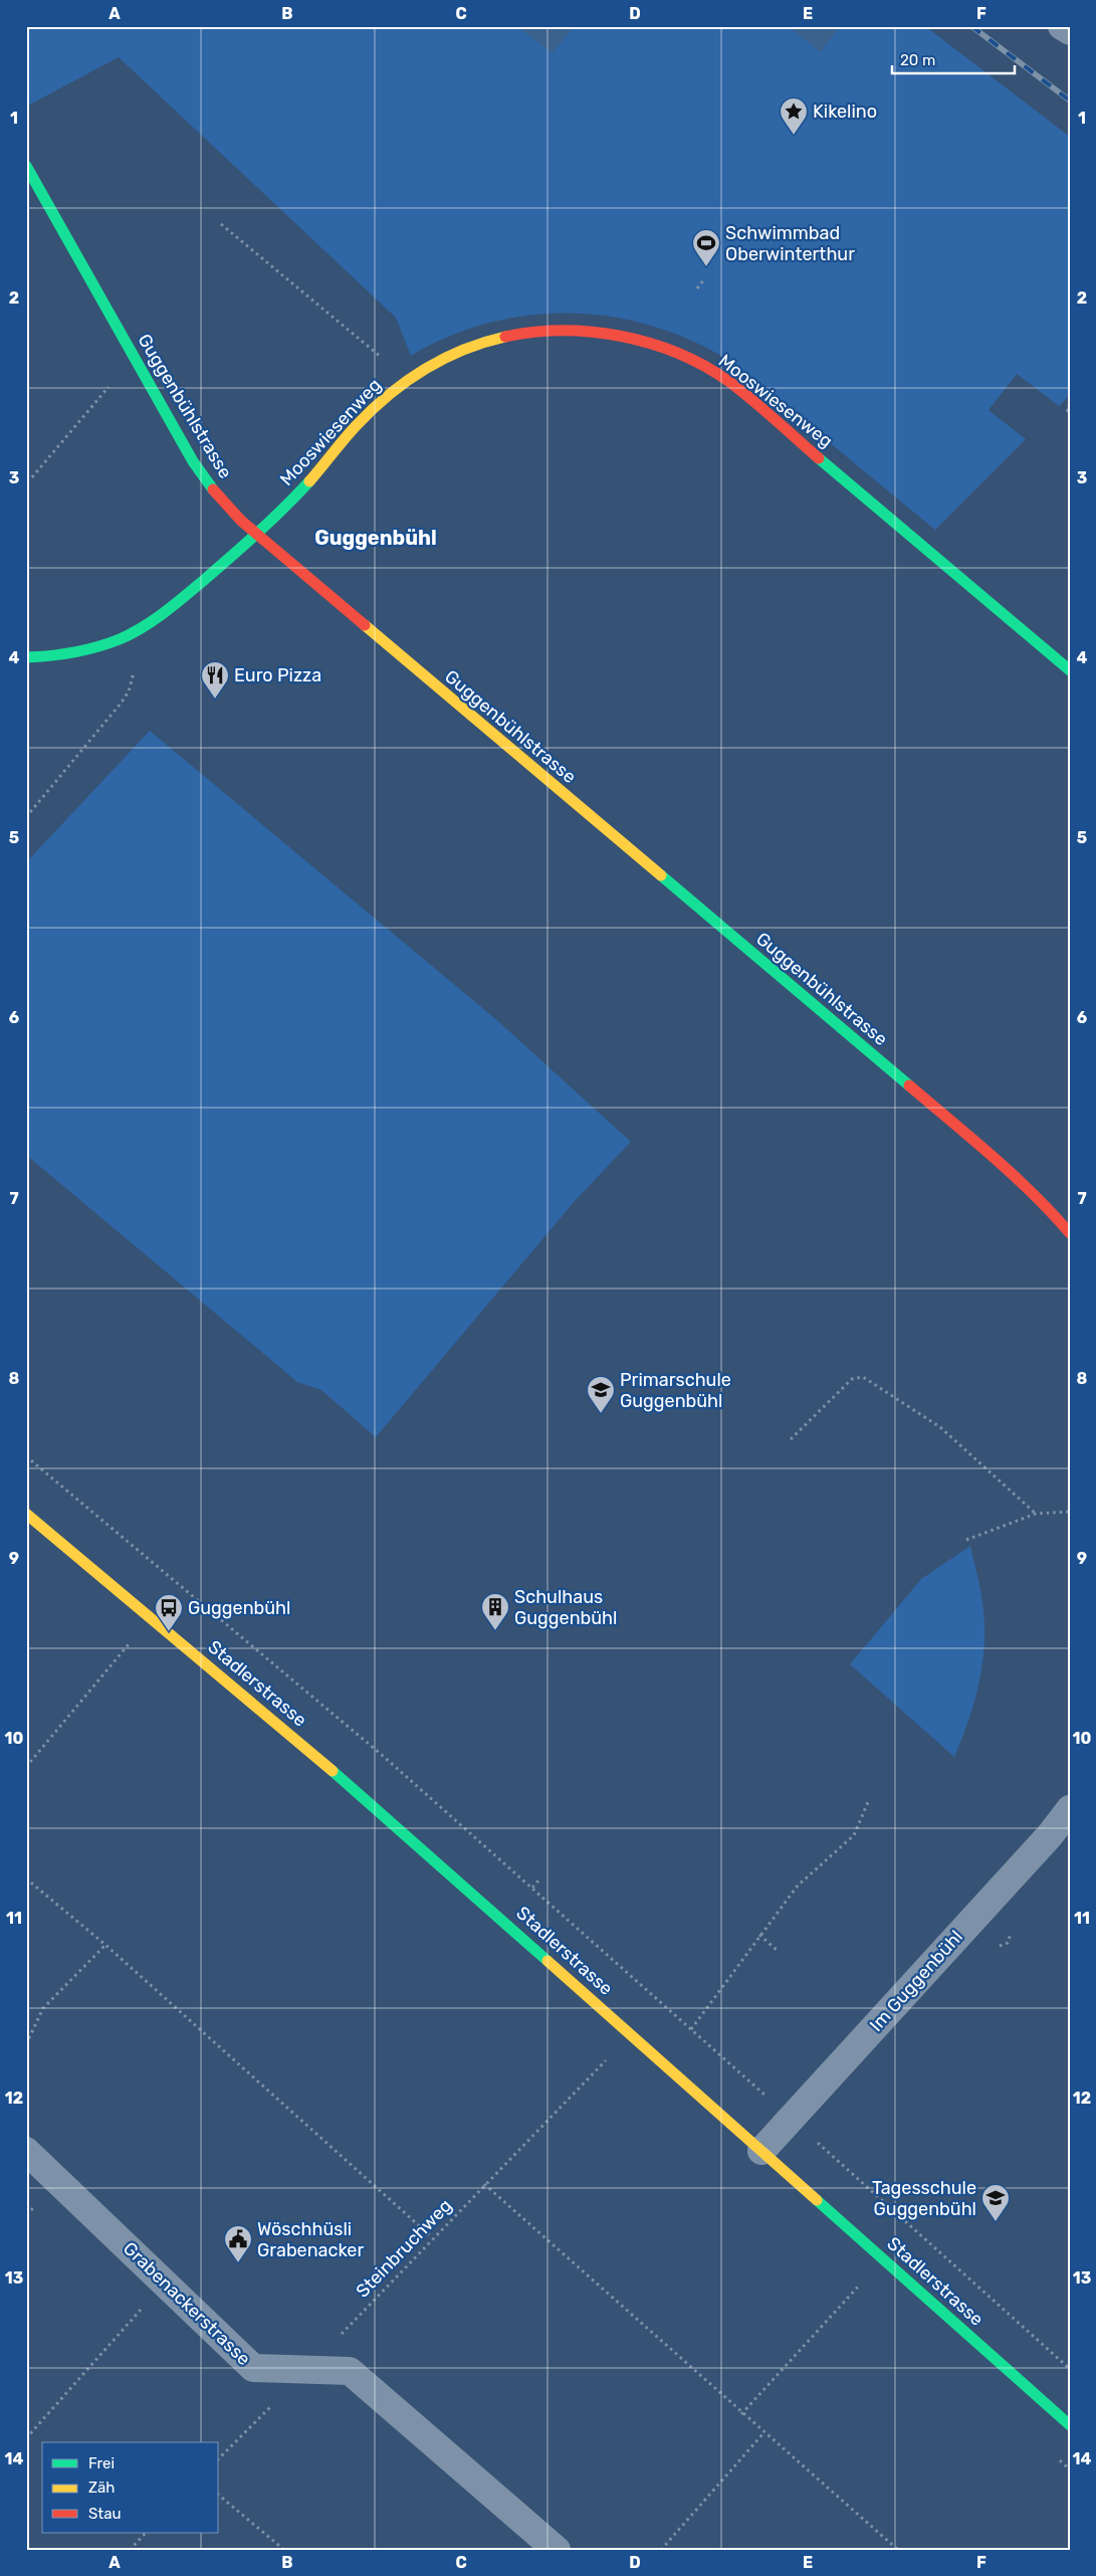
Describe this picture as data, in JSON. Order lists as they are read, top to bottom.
{
  "streets": {
    "street": [
      "Mooswiesenweg",
      "Guggenbühlstrasse",
      "Stadlerstrasse",
      "Im Guggenbühl",
      "Grabenackerstrasse"
    ],
    "path": ["Steinbruchweg"]
  },
  "crossings": [
    ["Mooswiesenweg", "Guggenbühlstrasse"],
    ["Stadlerstrasse", "Im Guggenbühl"],
    ["Steinbruchweg", "Grabenackerstrasse"]
  ],
  "districts": ["Guggenbühl"],
  "places": {
    "place": ["Kikelino"],
    "sports": ["Schwimmbad Oberwinterthur"],
    "restaurant": ["Euro Pizza"],
    "school or university": ["Primarschule Guggenbühl", "Tagesschule Guggenbühl"],
    "building": ["Schulhaus Guggenbühl"],
    "bus stop": ["Guggenbühl"],
    "public building": ["Wöschhüsli Grabenacker"]
  },
  "legend": ["Frei", "Zäh", "Stau"],
  "scale_bar": "20 m",
  "grid": {
    "columns": [
      "A",
      "B",
      "C",
      "D",
      "E",
      "F"
    ],
    "rows": [
      "1",
      "2",
      "3",
      "4",
      "5",
      "6",
      "7",
      "8",
      "9",
      "10",
      "11",
      "12",
      "13",
      "14"
    ]
  }
}
